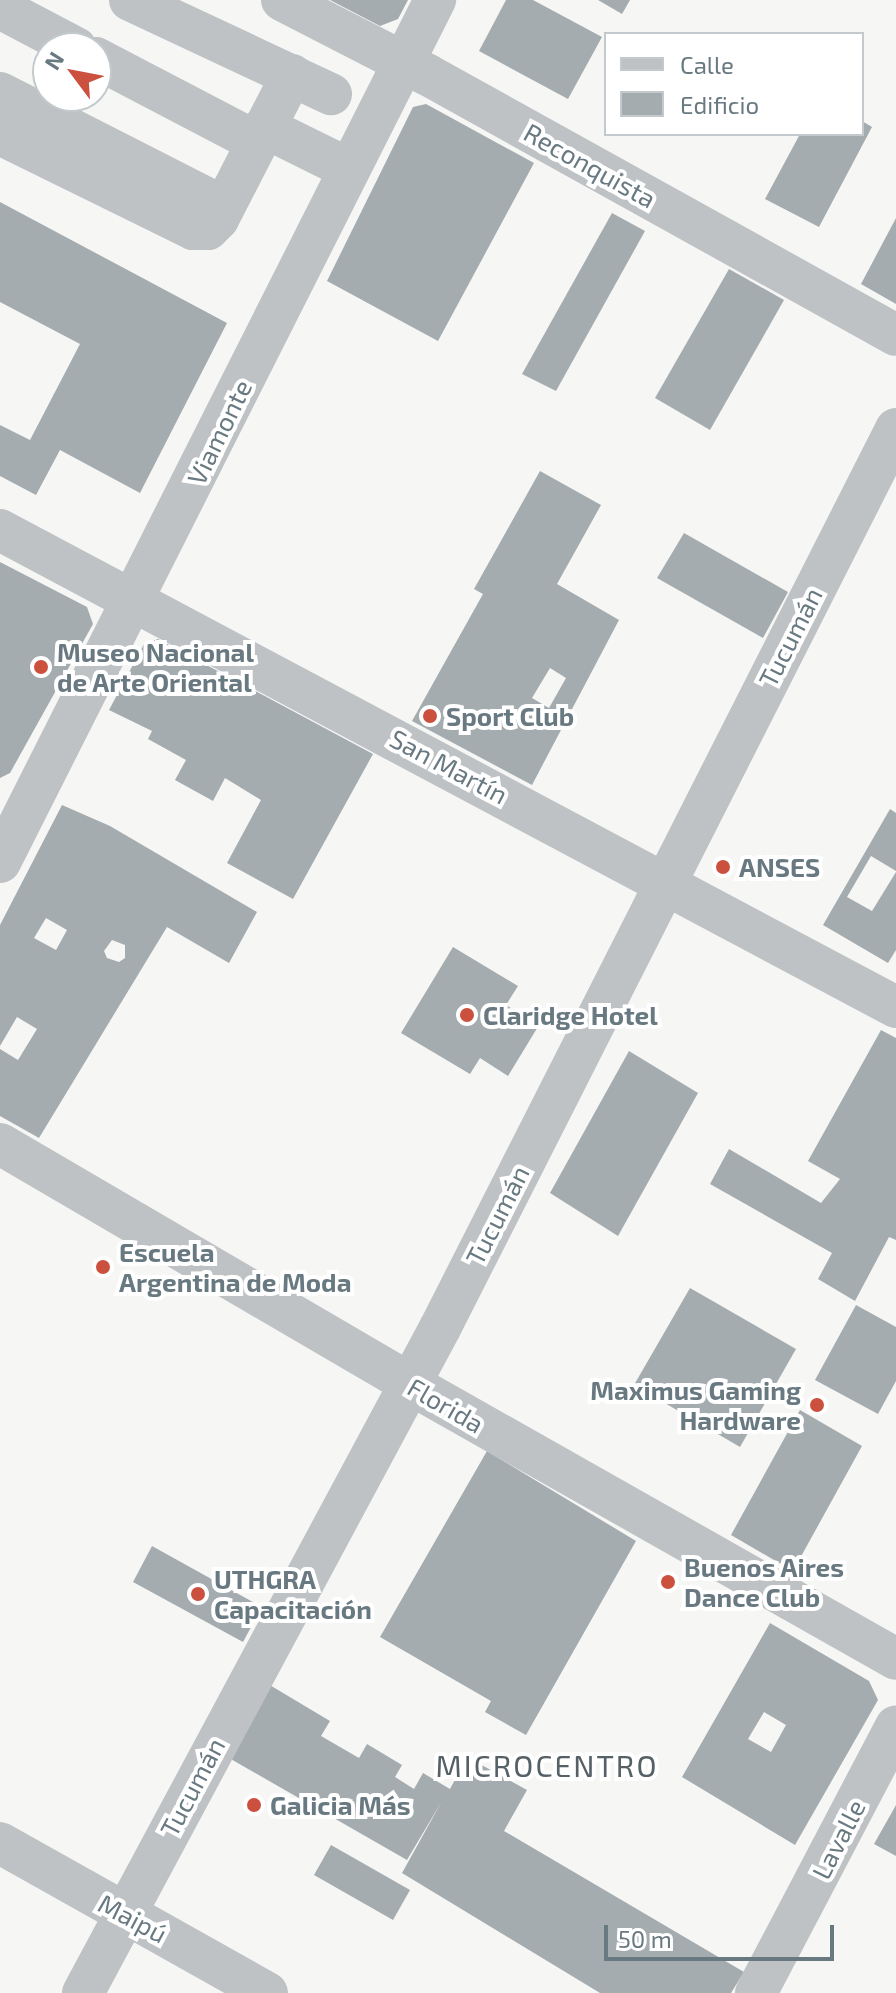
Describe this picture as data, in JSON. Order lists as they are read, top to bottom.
{
  "streets": {
    "street": [
      "Reconquista",
      "Viamonte",
      "Tucumán",
      "San Martín",
      "Florida",
      "Lavalle",
      "Maipú"
    ]
  },
  "crossings": [
    ["Reconquista", "Viamonte"],
    ["Viamonte", "San Martín"],
    ["Tucumán", "San Martín"],
    ["Tucumán", "Florida"],
    ["Tucumán", "Maipú"]
  ],
  "districts": ["MICROCENTRO"],
  "places": [
    "Museo Nacional de Arte Oriental",
    "Sport Club",
    "ANSES",
    "Claridge Hotel",
    "Escuela Argentina de Moda",
    "Maximus Gaming Hardware",
    "Buenos Aires Dance Club",
    "UTHGRA Capacitación",
    "Galicia Más"
  ],
  "legend": ["Calle", "Edificio"],
  "scale_bar": "50 m",
  "north": "top left"
}
